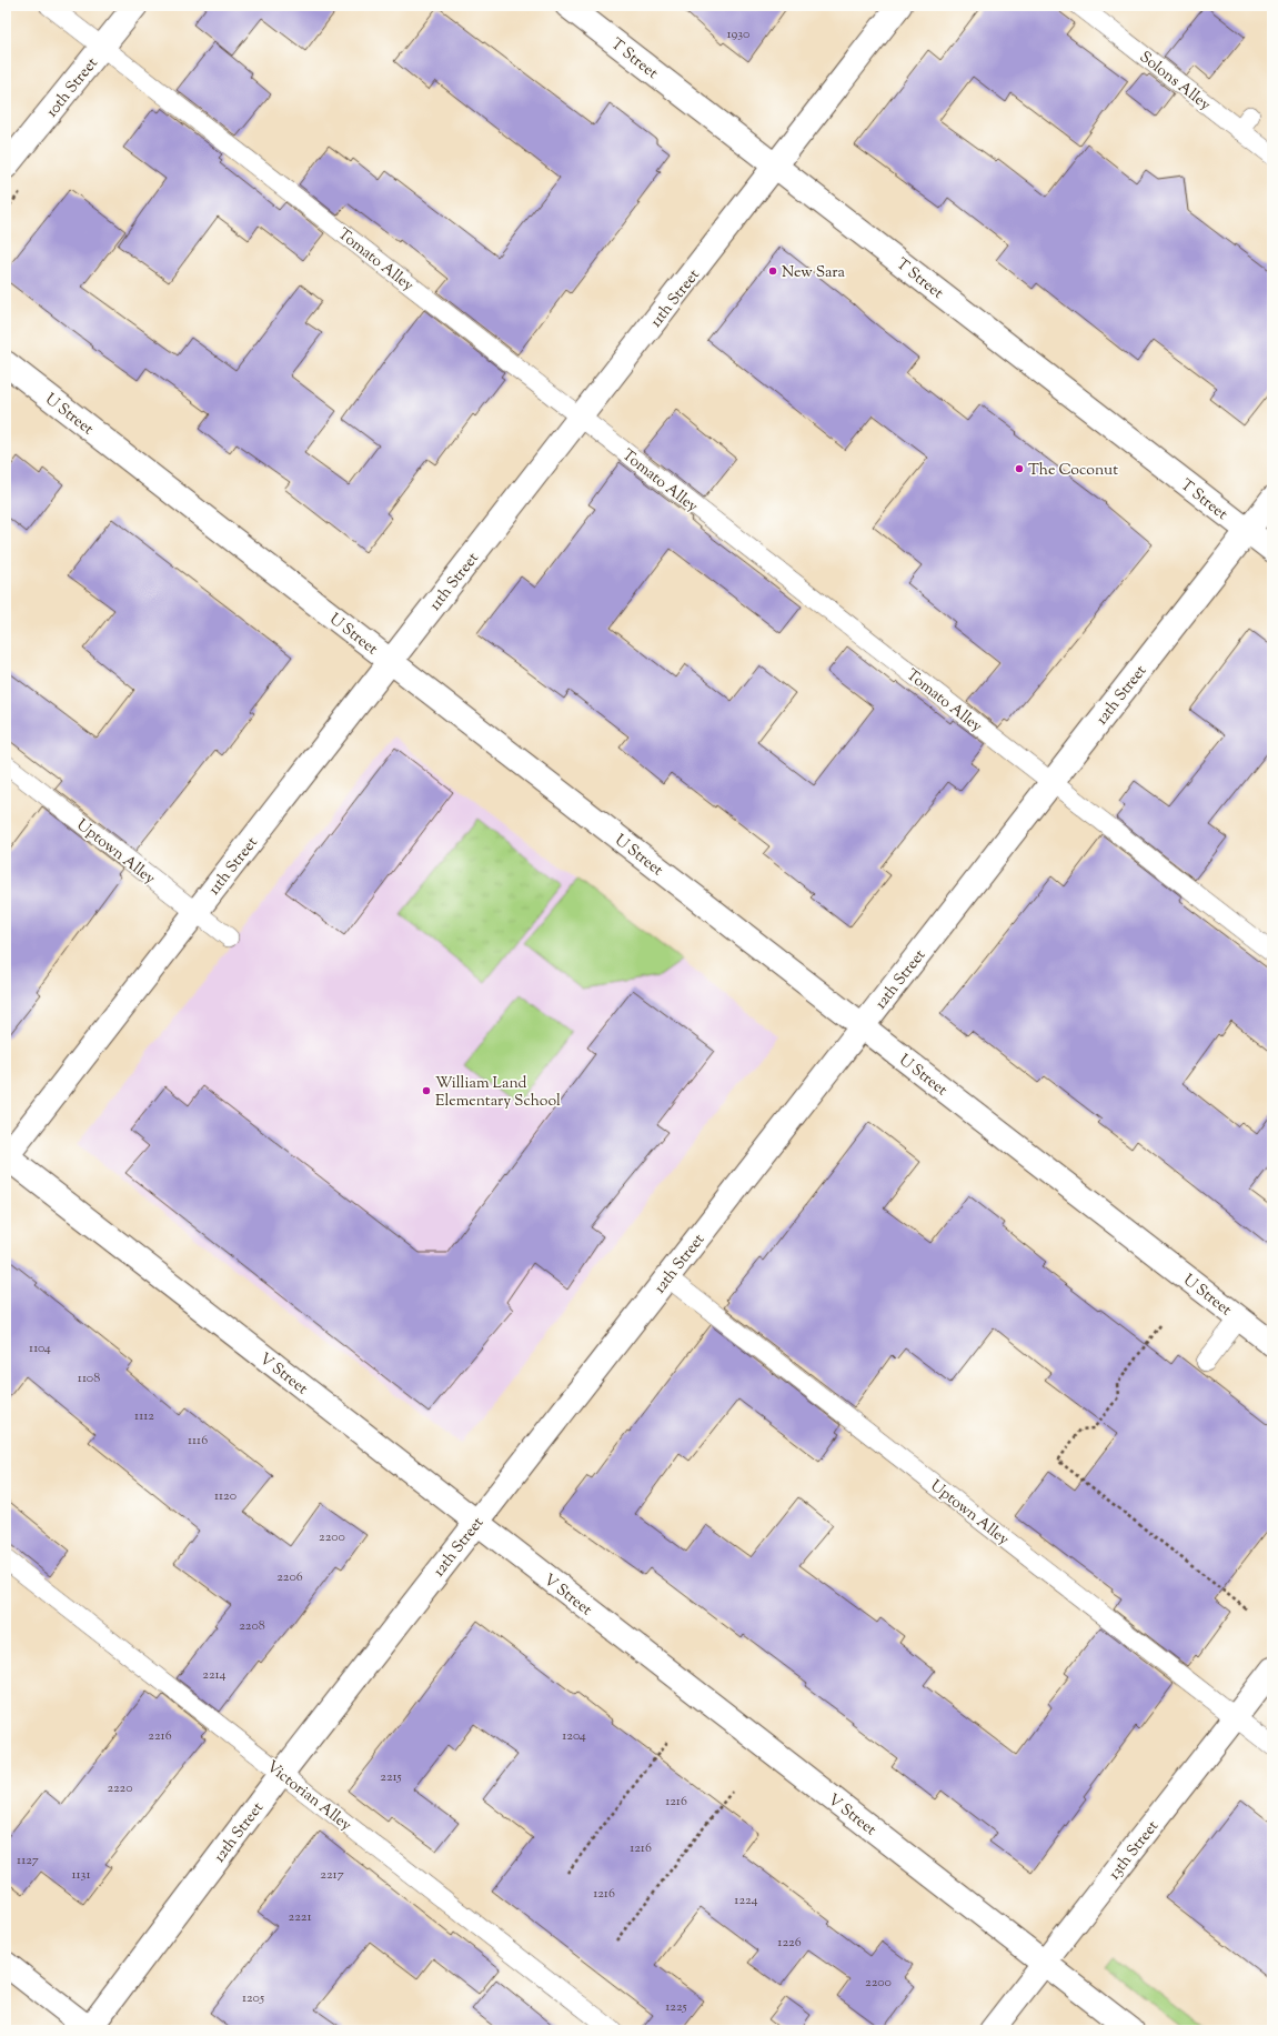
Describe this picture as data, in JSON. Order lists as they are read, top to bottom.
{
  "streets": {
    "street": [
      "T Street",
      "10th Street",
      "11th Street",
      "U Street",
      "12th Street",
      "V Street",
      "13th Street"
    ],
    "lane": [
      "Solons Alley",
      "Tomato Alley",
      "Uptown Alley",
      "Victorian Alley"
    ]
  },
  "crossings": [
    ["T Street", "11th Street"],
    ["T Street", "12th Street"],
    ["10th Street", "Tomato Alley"],
    ["Tomato Alley", "11th Street"],
    ["Tomato Alley", "12th Street"],
    ["11th Street", "U Street"],
    ["11th Street", "Uptown Alley"],
    ["11th Street", "V Street"],
    ["U Street", "12th Street"],
    ["12th Street", "Uptown Alley"],
    ["12th Street", "V Street"],
    ["12th Street", "Victorian Alley"],
    ["Uptown Alley", "13th Street"],
    ["V Street", "13th Street"]
  ],
  "places": ["New Sara", "The Coconut", "William Land Elementary School"],
  "house_numbers": [
    "1930",
    "1104",
    "1108",
    "1112",
    "1116",
    "1120",
    "2200",
    "2206",
    "2208",
    "2214",
    "2216",
    "1204",
    "2215",
    "2220",
    "1216",
    "1216",
    "1127",
    "1131",
    "2217",
    "1216",
    "1224",
    "2221",
    "1226",
    "2200",
    "1205",
    "1225"
  ]
}
